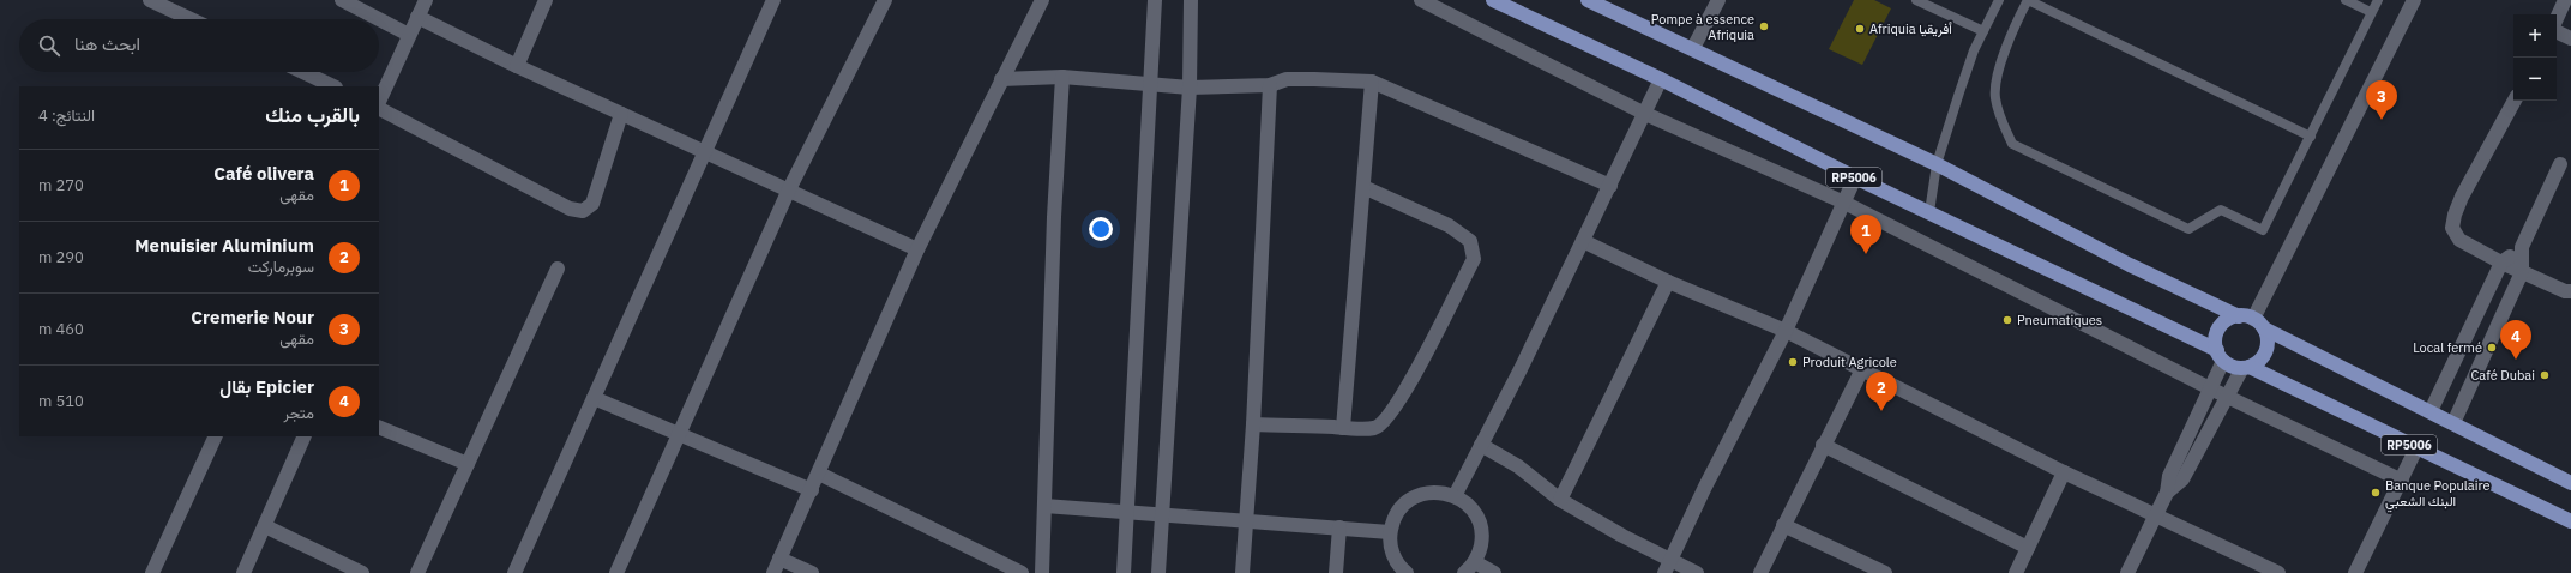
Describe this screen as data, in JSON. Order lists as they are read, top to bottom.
{
  "streets": {
    "main road": ["RP5006"]
  },
  "places": [
    "Pompe à essence Afriquia",
    "Afriquia أفريقيا",
    "Pneumatiques",
    "Local fermé",
    "Produit Agricole",
    "Café Dubai",
    "Banque Populaire البنك الشعبي"
  ],
  "page": {
    "map_buttons": ["+", "−"],
    "search": "ابحث هنا",
    "pins": [
      "3",
      "1",
      "4",
      "2"
    ],
    "heading": ["بالقرب منك", "النتائج: 4"],
    "list": [
      {
        "mark": "1",
        "name": "Café olivera",
        "note": "مقهى",
        "value": "270 m"
      },
      {
        "mark": "2",
        "name": "Menuisier Aluminium",
        "note": "سوبرماركت",
        "value": "290 m"
      },
      {
        "mark": "3",
        "name": "Cremerie Nour",
        "note": "مقهى",
        "value": "460 m"
      },
      {
        "mark": "4",
        "name": "Epicier بقال",
        "note": "متجر",
        "value": "510 m"
      }
    ]
  }
}
